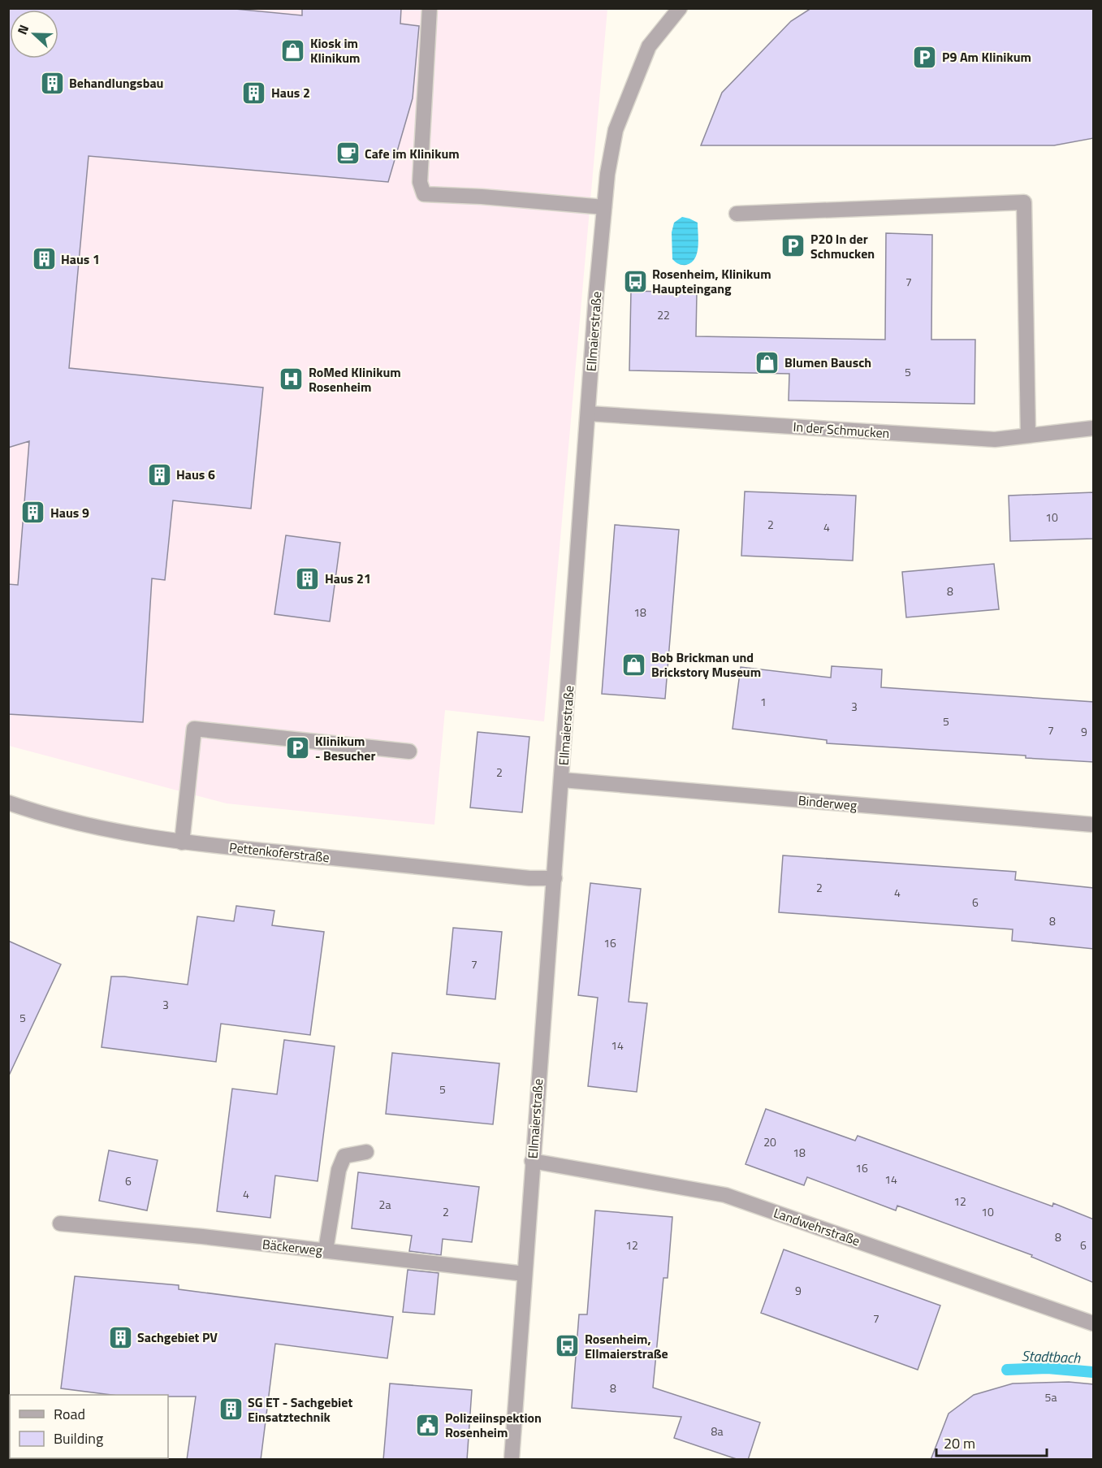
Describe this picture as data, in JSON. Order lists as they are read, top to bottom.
{
  "streets": {
    "street": [
      "Ellmaierstraße",
      "In der Schmucken",
      "Binderweg",
      "Pettenkoferstraße",
      "Landwehrstraße",
      "Bäckerweg"
    ]
  },
  "crossings": [
    ["Ellmaierstraße", "In der Schmucken"],
    ["Ellmaierstraße", "Binderweg"],
    ["Ellmaierstraße", "Pettenkoferstraße"],
    ["Ellmaierstraße", "Landwehrstraße"],
    ["Ellmaierstraße", "Bäckerweg"]
  ],
  "water": ["Stadtbach"],
  "places": {
    "shop": ["Kiosk im Klinikum", "Blumen Bausch", "Bob Brickman und Brickstory Museum"],
    "parking": ["P9 Am Klinikum", "P20 In der Schmucken", "Klinikum - Besucher"],
    "building": [
      "Behandlungsbau",
      "Haus 2",
      "Haus 1",
      "Haus 6",
      "Haus 9",
      "Haus 21",
      "Sachgebiet PV",
      "SG ET - Sachgebiet Einsatztechnik"
    ],
    "cafe": ["Cafe im Klinikum"],
    "bus stop": ["Rosenheim, Klinikum Haupteingang", "Rosenheim, Ellmaierstraße"],
    "hospital": ["RoMed Klinikum Rosenheim"],
    "public building": ["Polizeiinspektion Rosenheim"]
  },
  "house_numbers": [
    "7",
    "22",
    "5",
    "10",
    "2",
    "4",
    "8",
    "18",
    "1",
    "3",
    "5",
    "7",
    "9",
    "2",
    "2",
    "4",
    "6",
    "8",
    "16",
    "7",
    "3",
    "5",
    "14",
    "5",
    "20",
    "18",
    "16",
    "14",
    "6",
    "4",
    "12",
    "2a",
    "2",
    "10",
    "8",
    "12",
    "6",
    "9",
    "7",
    "8",
    "5a",
    "8a"
  ],
  "legend": ["Road", "Building"],
  "scale_bar": "20 m",
  "north": "left"
}
